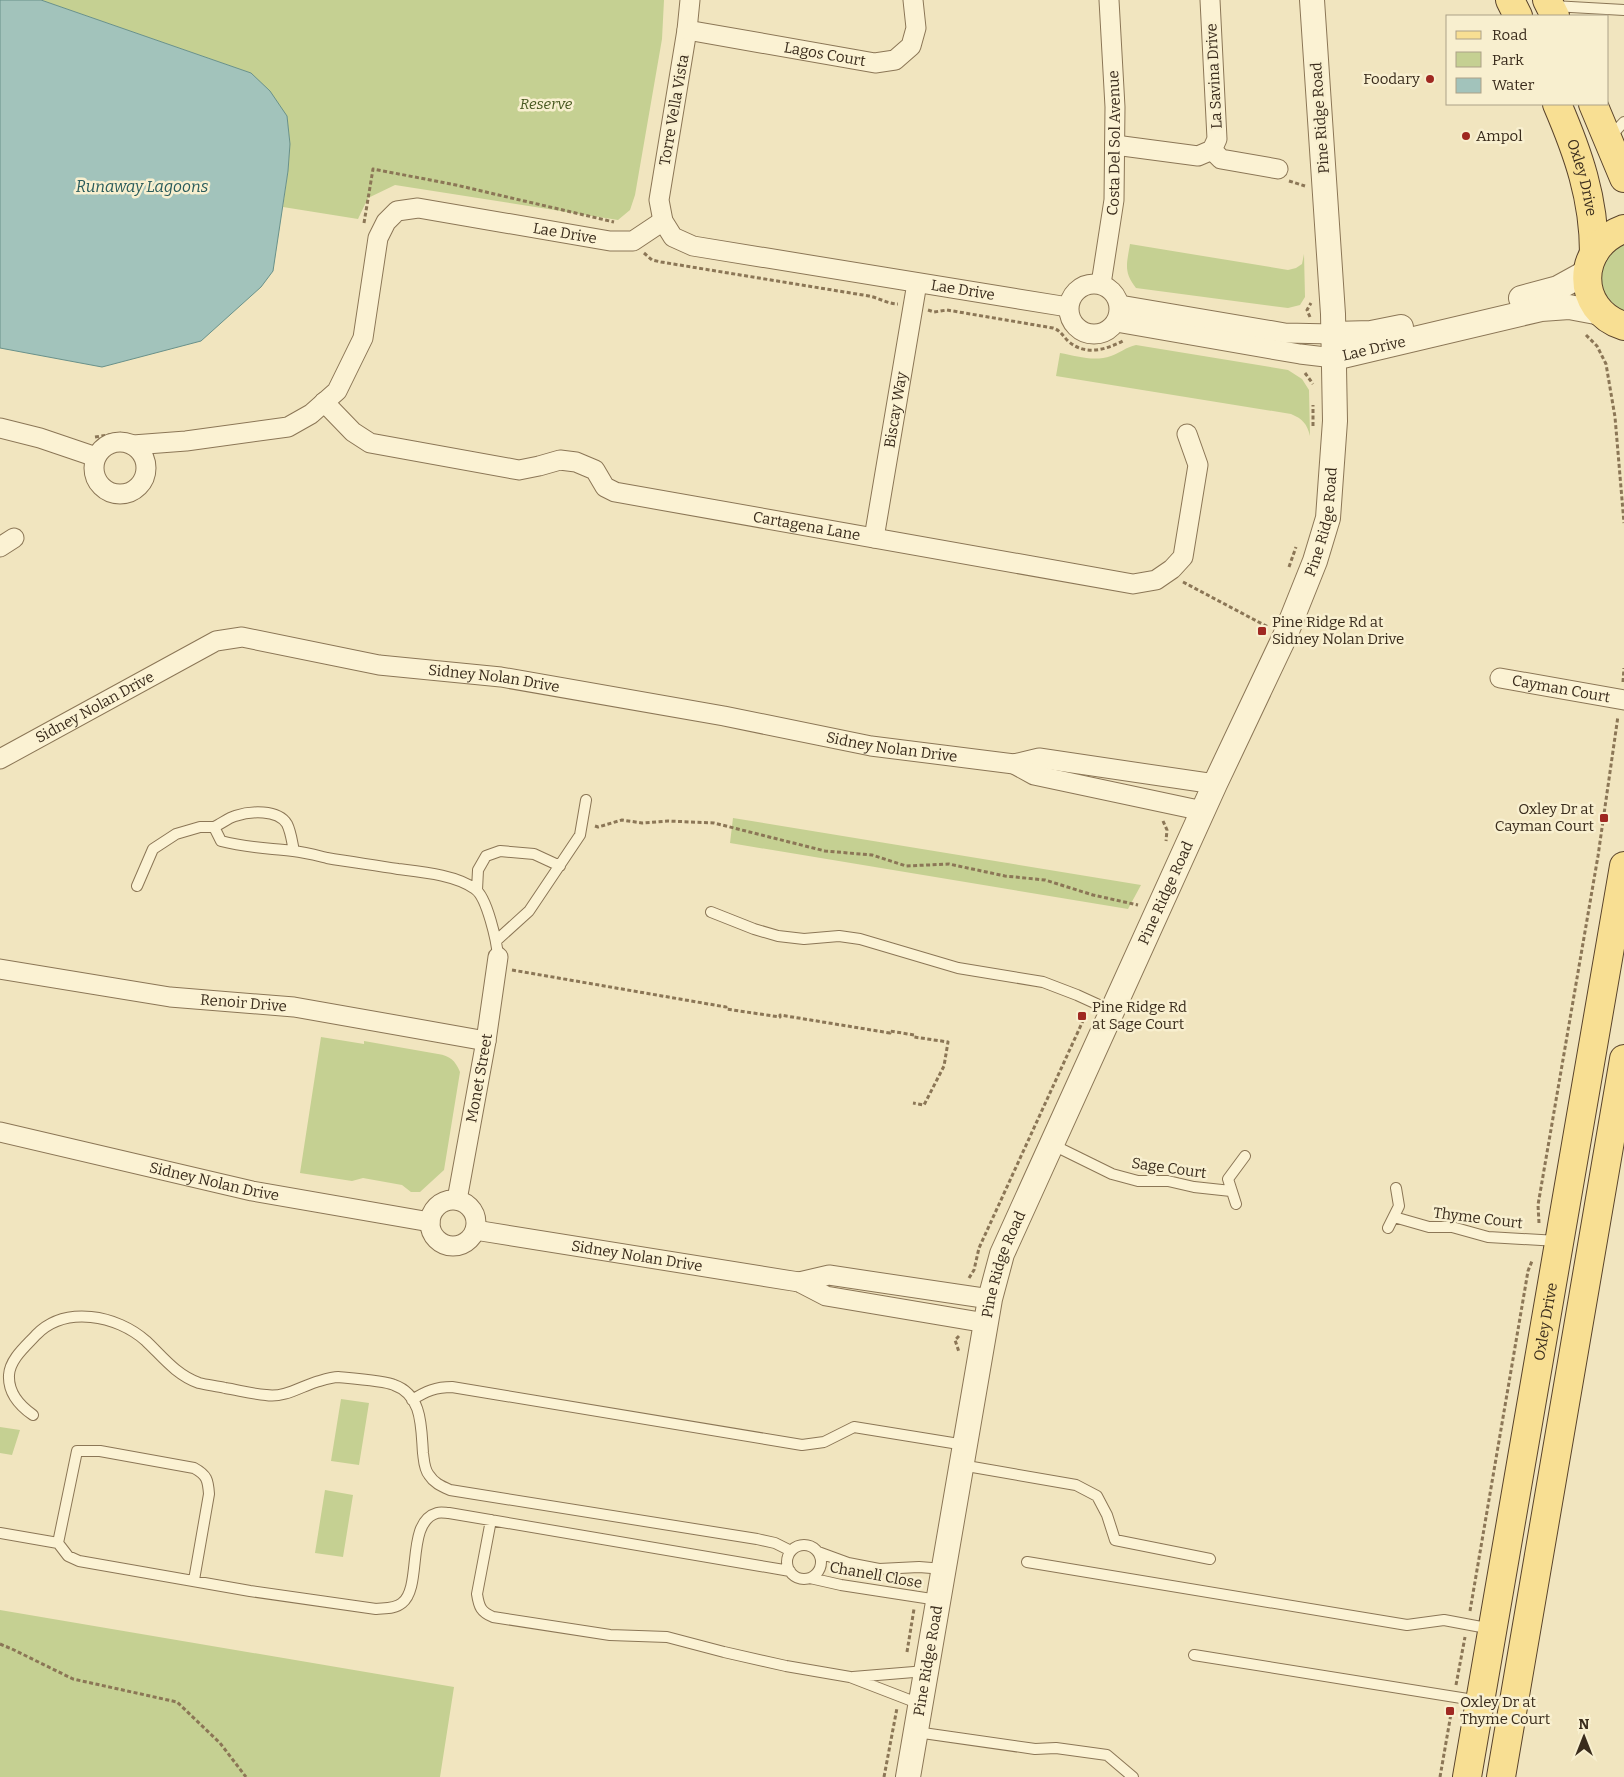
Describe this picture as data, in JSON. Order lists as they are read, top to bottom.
{
  "streets": {
    "main road": ["Oxley Drive"],
    "street": [
      "Lagos Court",
      "La Savina Drive",
      "Torre Vella Vista",
      "Pine Ridge Road",
      "Costa Del Sol Avenue",
      "Lae Drive",
      "Biscay Way",
      "Cartagena Lane",
      "Sidney Nolan Drive",
      "Cayman Court",
      "Renoir Drive",
      "Monet Street"
    ],
    "lane": ["Sage Court", "Thyme Court", "Chanell Close"]
  },
  "crossings": [
    ["Lagos Court", "Torre Vella Vista"],
    ["La Savina Drive", "Costa Del Sol Avenue"],
    ["Torre Vella Vista", "Lae Drive"],
    ["Pine Ridge Road", "Lae Drive"],
    ["Pine Ridge Road", "Sidney Nolan Drive"],
    ["Pine Ridge Road", "Sage Court"],
    ["Pine Ridge Road", "Chanell Close"],
    ["Costa Del Sol Avenue", "Lae Drive"],
    ["Oxley Drive", "Lae Drive"],
    ["Oxley Drive", "Thyme Court"],
    ["Lae Drive", "Biscay Way"],
    ["Lae Drive", "Cartagena Lane"],
    ["Biscay Way", "Cartagena Lane"],
    ["Sidney Nolan Drive", "Monet Street"],
    ["Renoir Drive", "Monet Street"]
  ],
  "water": ["Runaway Lagoons"],
  "parks": ["Reserve"],
  "places": {
    "other": ["Foodary", "Ampol"],
    "transit": [
      "Pine Ridge Rd at Sidney Nolan Drive",
      "Oxley Dr at Cayman Court",
      "Pine Ridge Rd at Sage Court",
      "Oxley Dr at Thyme Court"
    ]
  },
  "legend": ["Road", "Park", "Water"],
  "north": "top"
}
